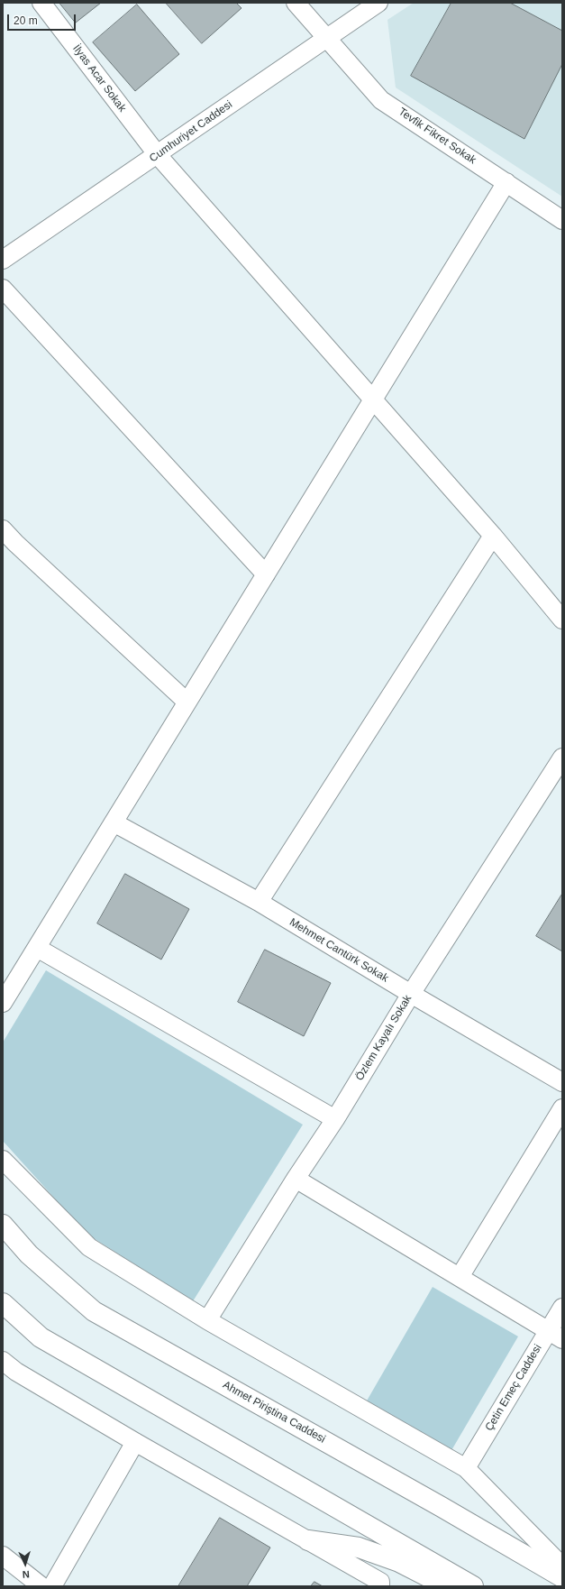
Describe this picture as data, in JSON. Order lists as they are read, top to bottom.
{
  "streets": {
    "street": [
      "İlyas Acar Sokak",
      "Cumhuriyet Caddesi",
      "Tevfik Fikret Sokak",
      "Mehmet Cantürk Sokak",
      "Özlem Kayalı Sokak",
      "Çetin Emeç Caddesi",
      "Ahmet Piriştina Caddesi"
    ]
  },
  "crossings": [
    ["İlyas Acar Sokak", "Cumhuriyet Caddesi"],
    ["Cumhuriyet Caddesi", "Tevfik Fikret Sokak"],
    ["Mehmet Cantürk Sokak", "Özlem Kayalı Sokak"]
  ],
  "scale_bar": "20 m",
  "north": "bottom"
}
